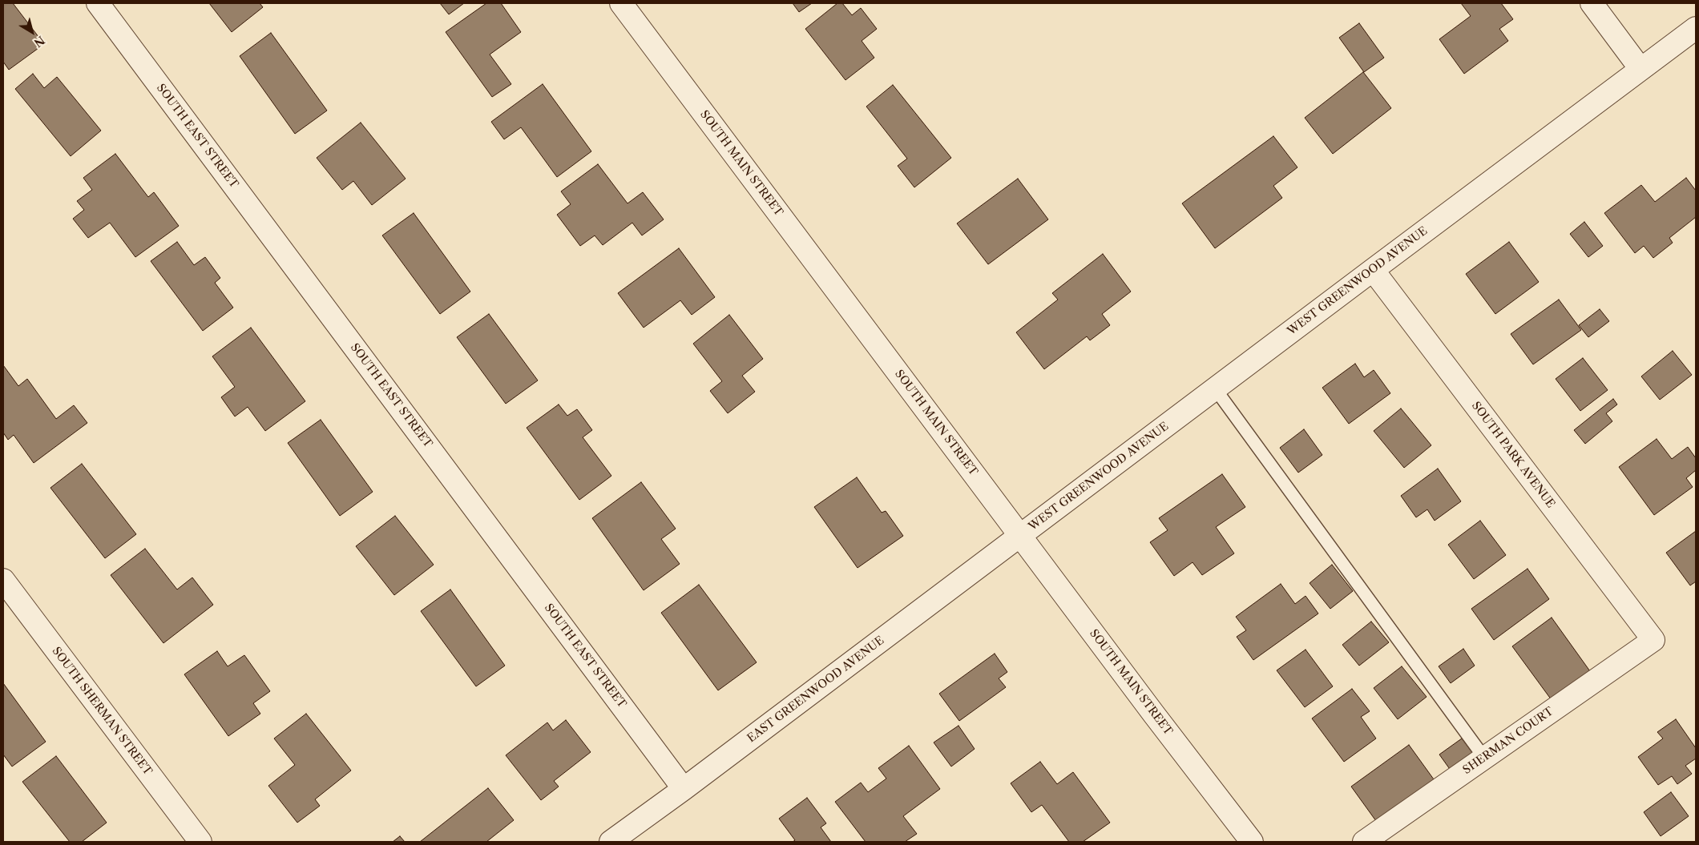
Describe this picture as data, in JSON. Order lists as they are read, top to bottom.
{
  "streets": {
    "street": [
      "SOUTH EAST STREET",
      "SOUTH MAIN STREET",
      "WEST GREENWOOD AVENUE",
      "SOUTH PARK AVENUE",
      "EAST GREENWOOD AVENUE",
      "SOUTH SHERMAN STREET",
      "SHERMAN COURT"
    ]
  },
  "crossings": [
    ["SOUTH EAST STREET", "EAST GREENWOOD AVENUE"],
    ["SOUTH MAIN STREET", "WEST GREENWOOD AVENUE"],
    ["SOUTH MAIN STREET", "EAST GREENWOOD AVENUE"],
    ["WEST GREENWOOD AVENUE", "SOUTH PARK AVENUE"],
    ["WEST GREENWOOD AVENUE", "EAST GREENWOOD AVENUE"],
    ["SOUTH PARK AVENUE", "SHERMAN COURT"]
  ],
  "north": "bottom right"
}
